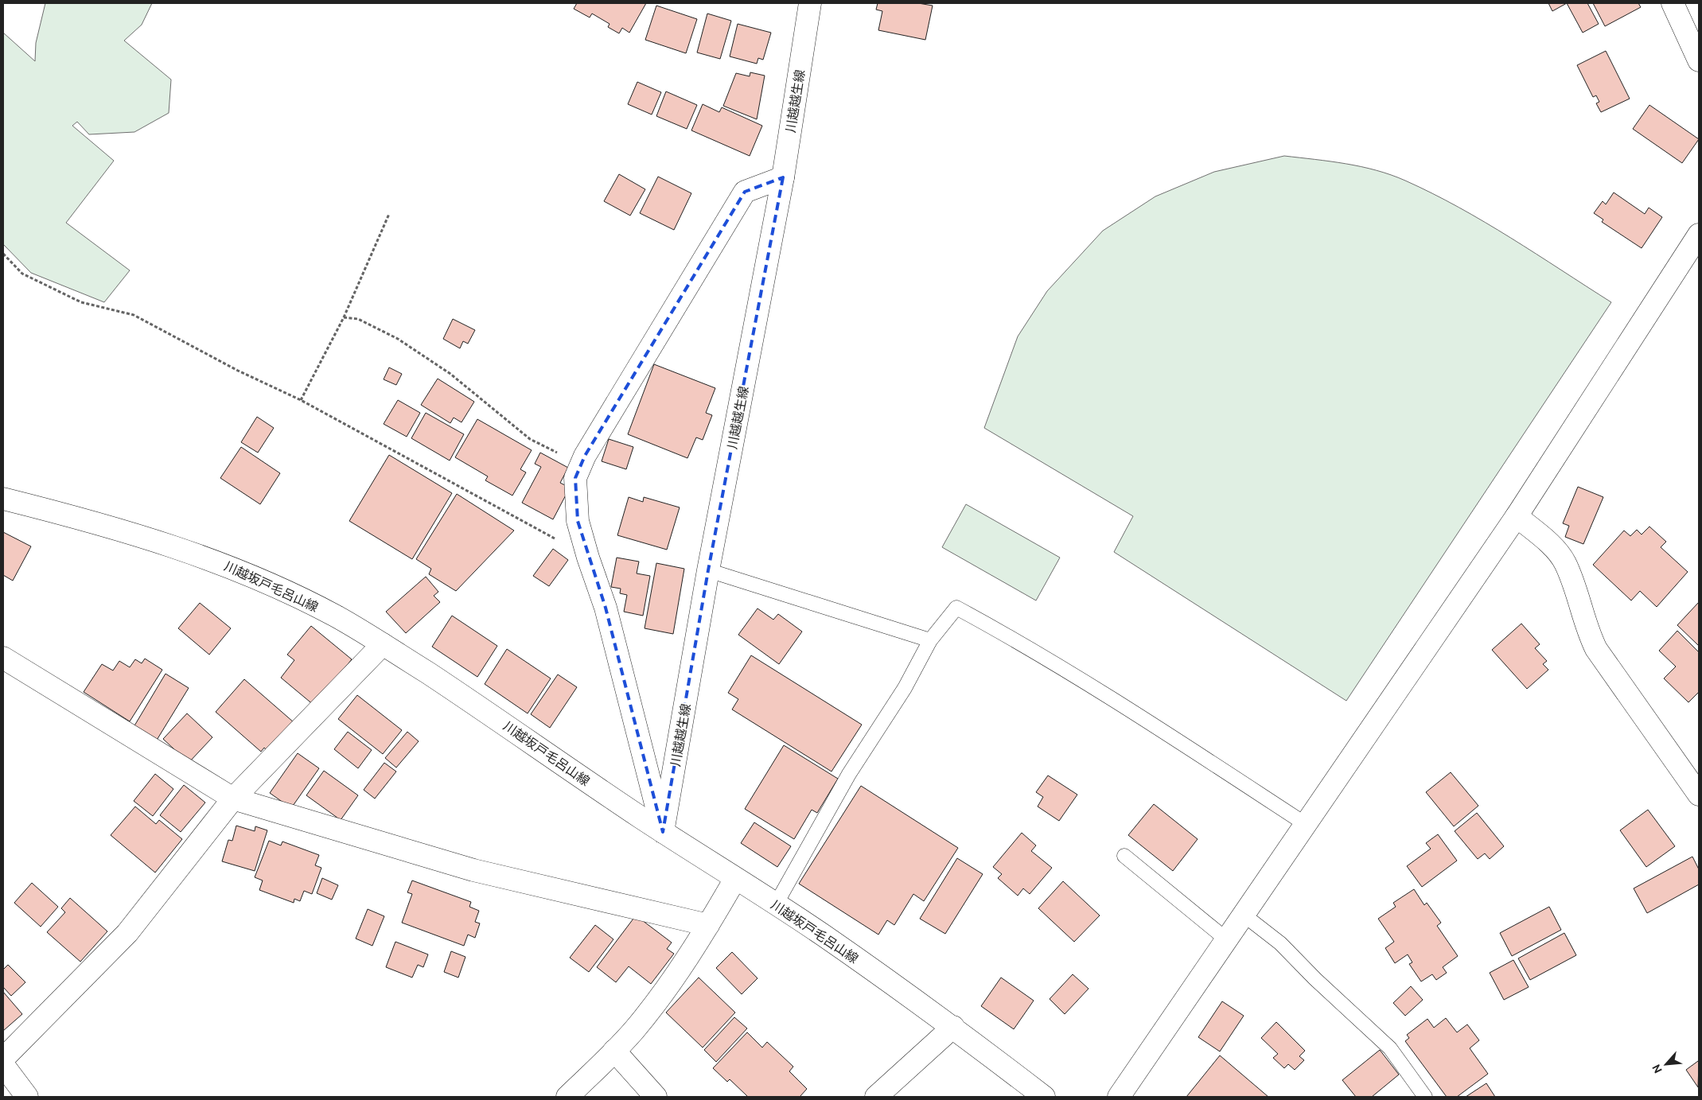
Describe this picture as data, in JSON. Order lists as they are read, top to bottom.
{
  "streets": {
    "street": ["川越越生線", "川越坂戸毛呂山線"]
  },
  "crossings": [
    ["川越越生線", "川越坂戸毛呂山線"]
  ],
  "north": "bottom left"
}
